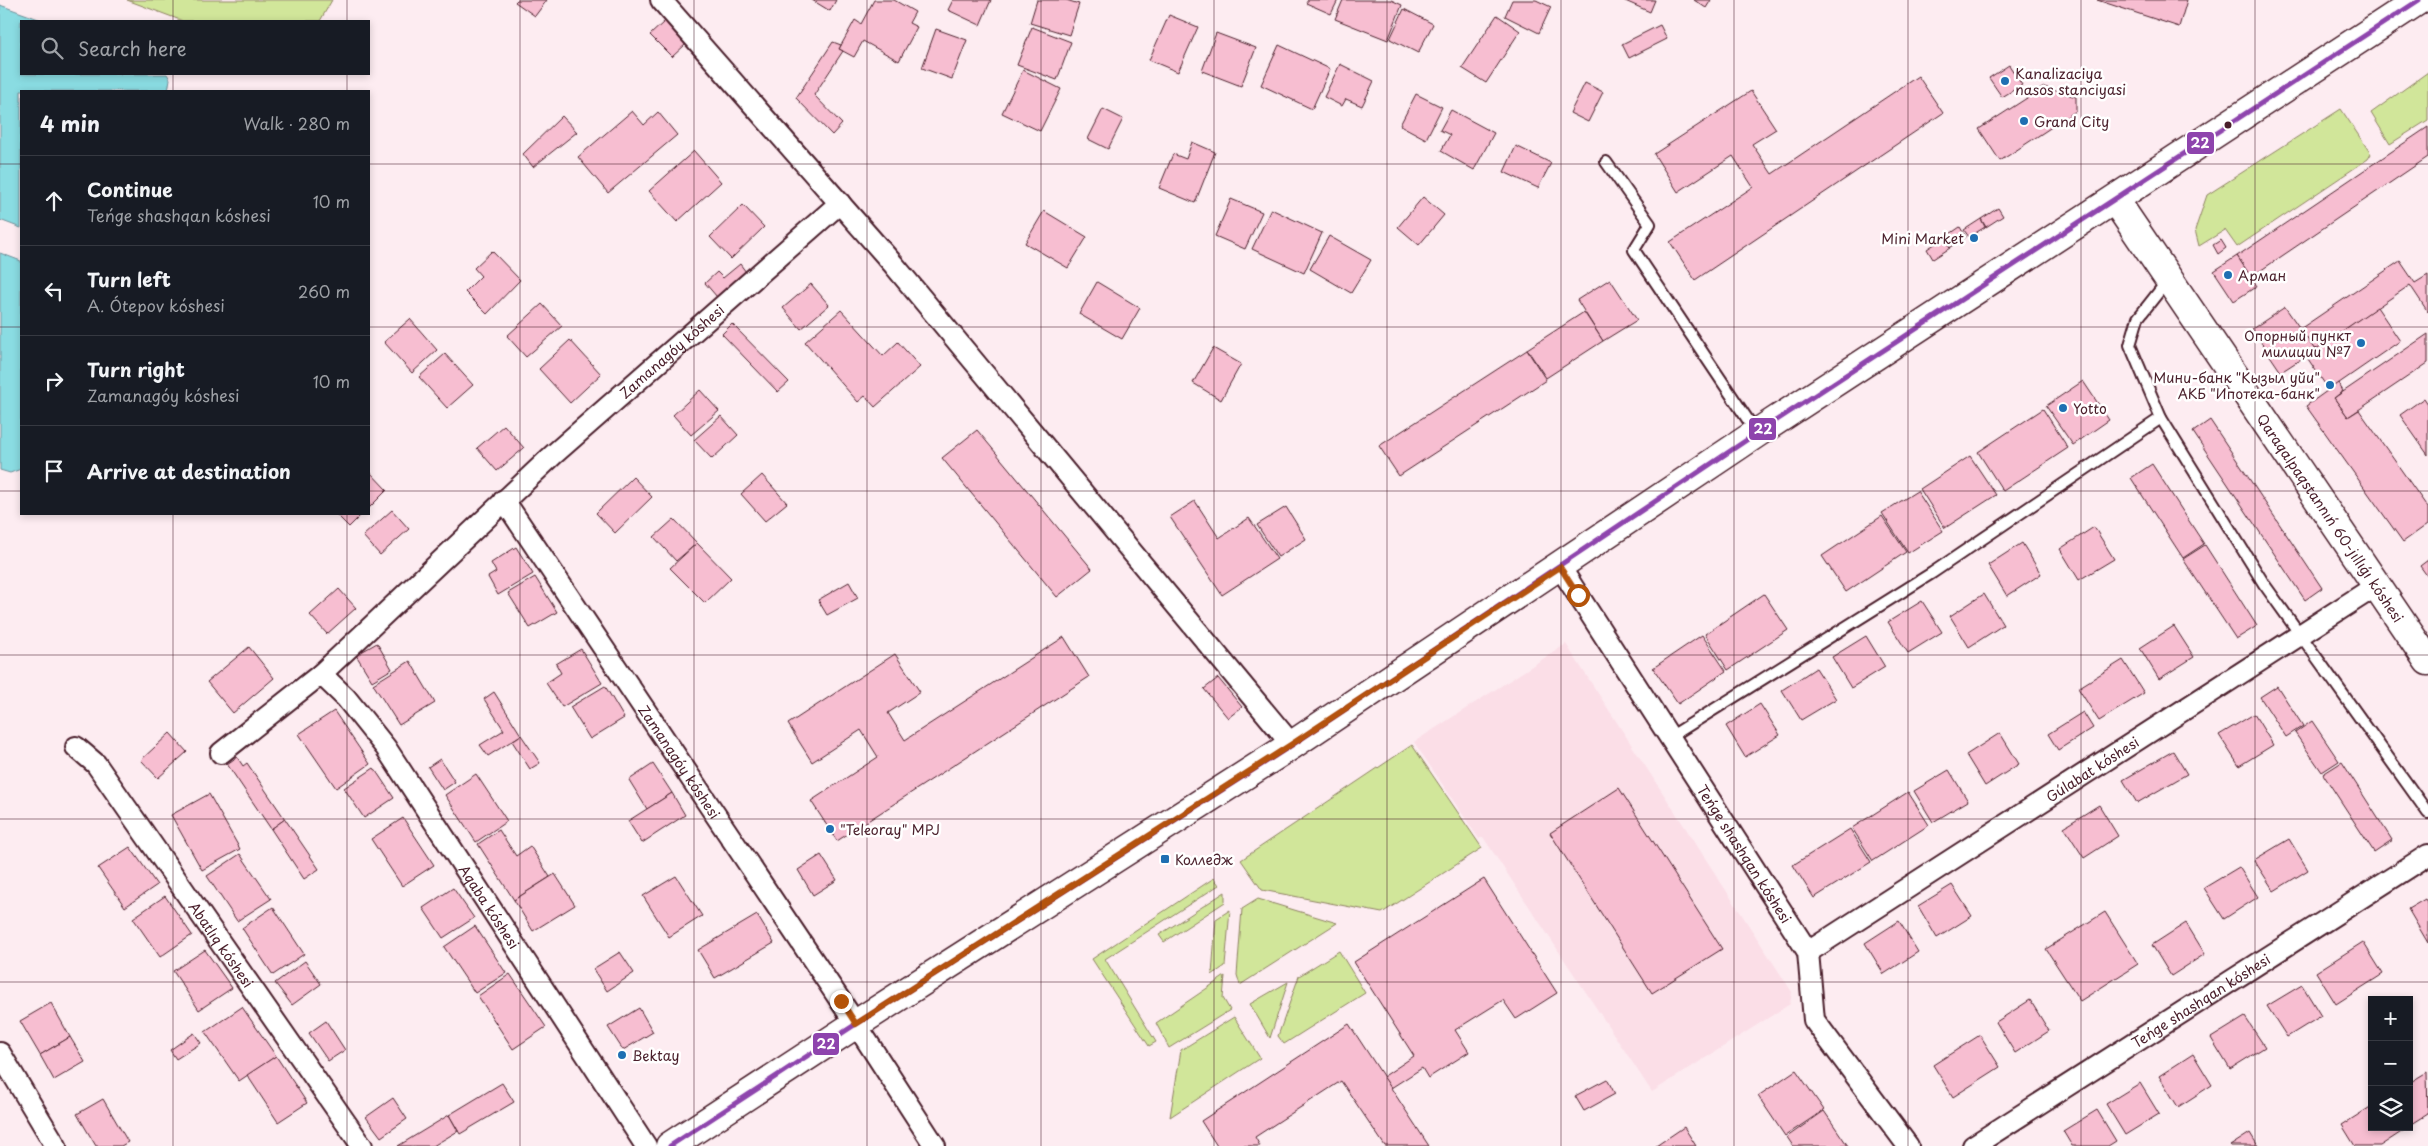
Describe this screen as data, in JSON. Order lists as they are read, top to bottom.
{
  "streets": {
    "main road": ["Qaraqalpaqstannıń 60-jıllıǵı kóshesi"],
    "street": [
      "Zamanagóy kóshesi",
      "Gúlabat kóshesi",
      "Teńge shashqan kóshesi",
      "Aqaba kóshesi",
      "Abatlıq kóshesi"
    ]
  },
  "crossings": [
    ["Zamanagóy kóshesi", "Aqaba kóshesi"],
    ["Qaraqalpaqstannıń 60-jıllıǵı kóshesi", "Gúlabat kóshesi"],
    ["Gúlabat kóshesi", "Teńge shashqan kóshesi"]
  ],
  "places": {
    "other": [
      "Kanalizaciya nasos stanciyasi",
      "Grand City",
      "Mini Market",
      "Арман",
      "Опорный пункт милиции №7",
      "Мини-банк \"Кызыл уйи\" АКБ \"Ипотека-банк\"",
      "Yotto",
      "\"Teleoray\" MPJ",
      "Bektay"
    ],
    "transit": ["Колледж"]
  },
  "lines": ["transit line 22"],
  "page": {
    "search": "Search here",
    "heading": ["4 min", "Walk · 280 m"],
    "list": [
      ["Continue", "Teńge shashqan kóshesi", "10 m"],
      ["Turn left", "A. Ótepov kóshesi", "260 m"],
      ["Turn right", "Zamanagóy kóshesi", "10 m"],
      "Arrive at destination"
    ],
    "map_buttons": ["+", "−"]
  }
}
